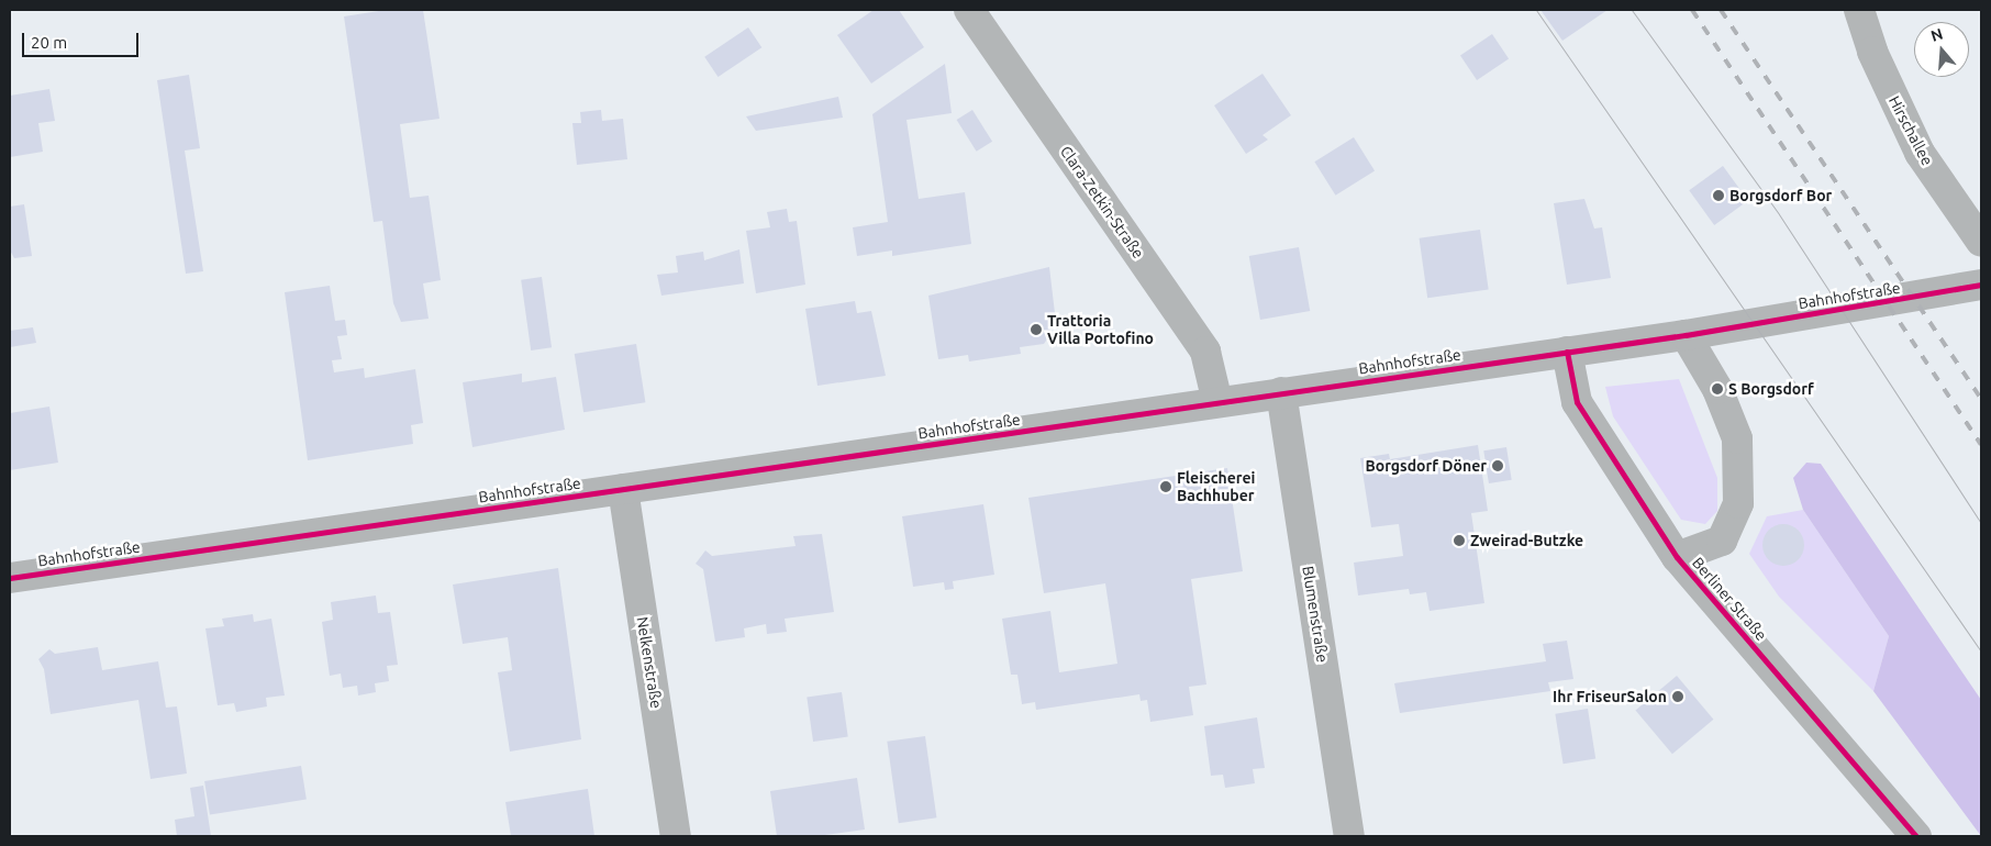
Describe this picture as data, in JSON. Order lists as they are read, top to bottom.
{
  "streets": {
    "street": [
      "Hirschallee",
      "Clara-Zetkin-Straße",
      "Bahnhofstraße",
      "Berliner Straße",
      "Blumenstraße",
      "Nelkenstraße"
    ]
  },
  "crossings": [
    ["Clara-Zetkin-Straße", "Bahnhofstraße"],
    ["Bahnhofstraße", "Berliner Straße"],
    ["Bahnhofstraße", "Blumenstraße"],
    ["Bahnhofstraße", "Nelkenstraße"]
  ],
  "places": [
    "Borgsdorf Bor",
    "Trattoria Villa Portofino",
    "S Borgsdorf",
    "Borgsdorf Döner",
    "Fleischerei Bachhuber",
    "Zweirad-Butzke",
    "Ihr FriseurSalon"
  ],
  "scale_bar": "20 m",
  "north": "top"
}
